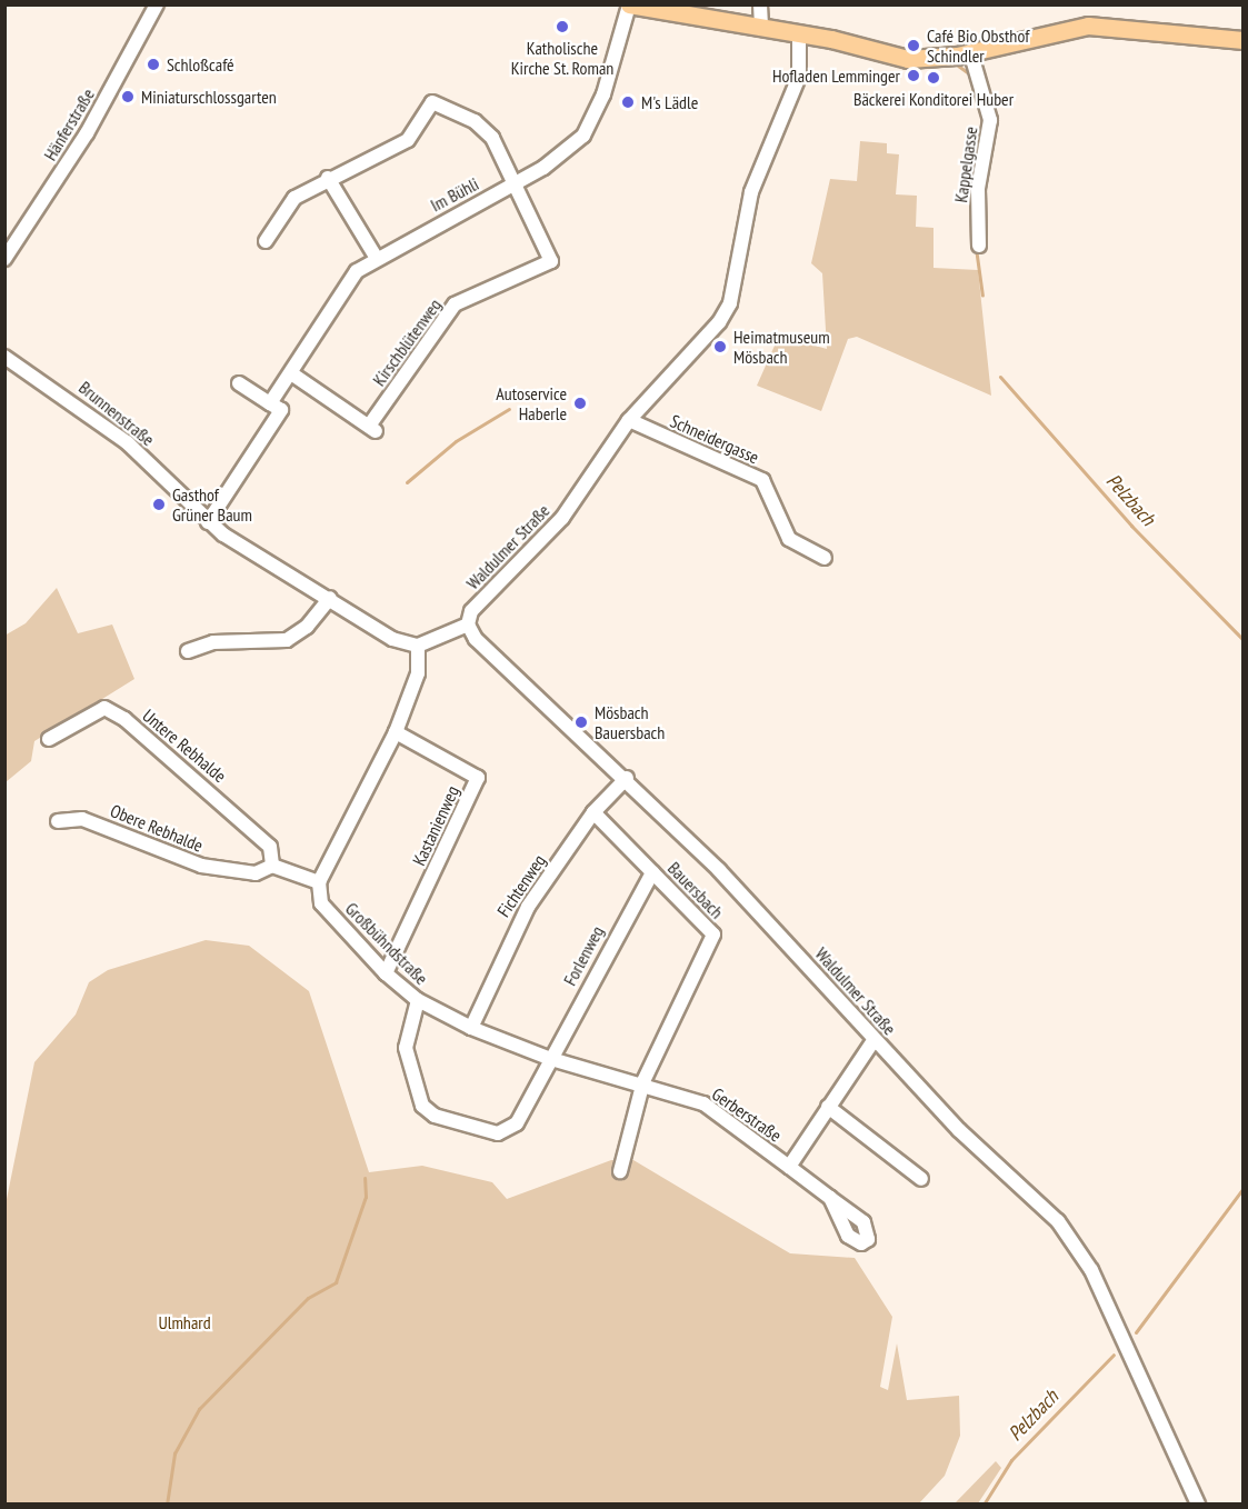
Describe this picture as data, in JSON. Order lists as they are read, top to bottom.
{
  "streets": {
    "street": [
      "Hänferstraße",
      "Kappelgasse",
      "Im Bühli",
      "Kirschblütenweg",
      "Brunnenstraße",
      "Schneidergasse",
      "Waldulmer Straße",
      "Untere Rebhalde",
      "Kastanienweg",
      "Obere Rebhalde",
      "Fichtenweg",
      "Bauersbach",
      "Großbühndstraße",
      "Forlenweg",
      "Gerberstraße"
    ]
  },
  "crossings": [
    ["Im Bühli", "Kirschblütenweg"],
    ["Schneidergasse", "Waldulmer Straße"],
    ["Waldulmer Straße", "Fichtenweg"],
    ["Waldulmer Straße", "Gerberstraße"],
    ["Untere Rebhalde", "Obere Rebhalde"],
    ["Kastanienweg", "Großbühndstraße"],
    ["Obere Rebhalde", "Großbühndstraße"],
    ["Fichtenweg", "Bauersbach"],
    ["Fichtenweg", "Großbühndstraße"],
    ["Bauersbach", "Großbühndstraße"],
    ["Bauersbach", "Forlenweg"],
    ["Bauersbach", "Gerberstraße"],
    ["Großbühndstraße", "Forlenweg"],
    ["Großbühndstraße", "Gerberstraße"]
  ],
  "water": ["Pelzbach"],
  "parks": ["Ulmhard"],
  "places": [
    "Katholische Kirche St. Roman",
    "Café Bio Obsthof Schindler",
    "Schloßcafé",
    "Hofladen Lemminger",
    "Bäckerei Konditorei Huber",
    "Miniaturschlossgarten",
    "M's Lädle",
    "Heimatmuseum Mösbach",
    "Autoservice Haberle",
    "Gasthof Grüner Baum",
    "Mösbach Bauersbach"
  ]
}
